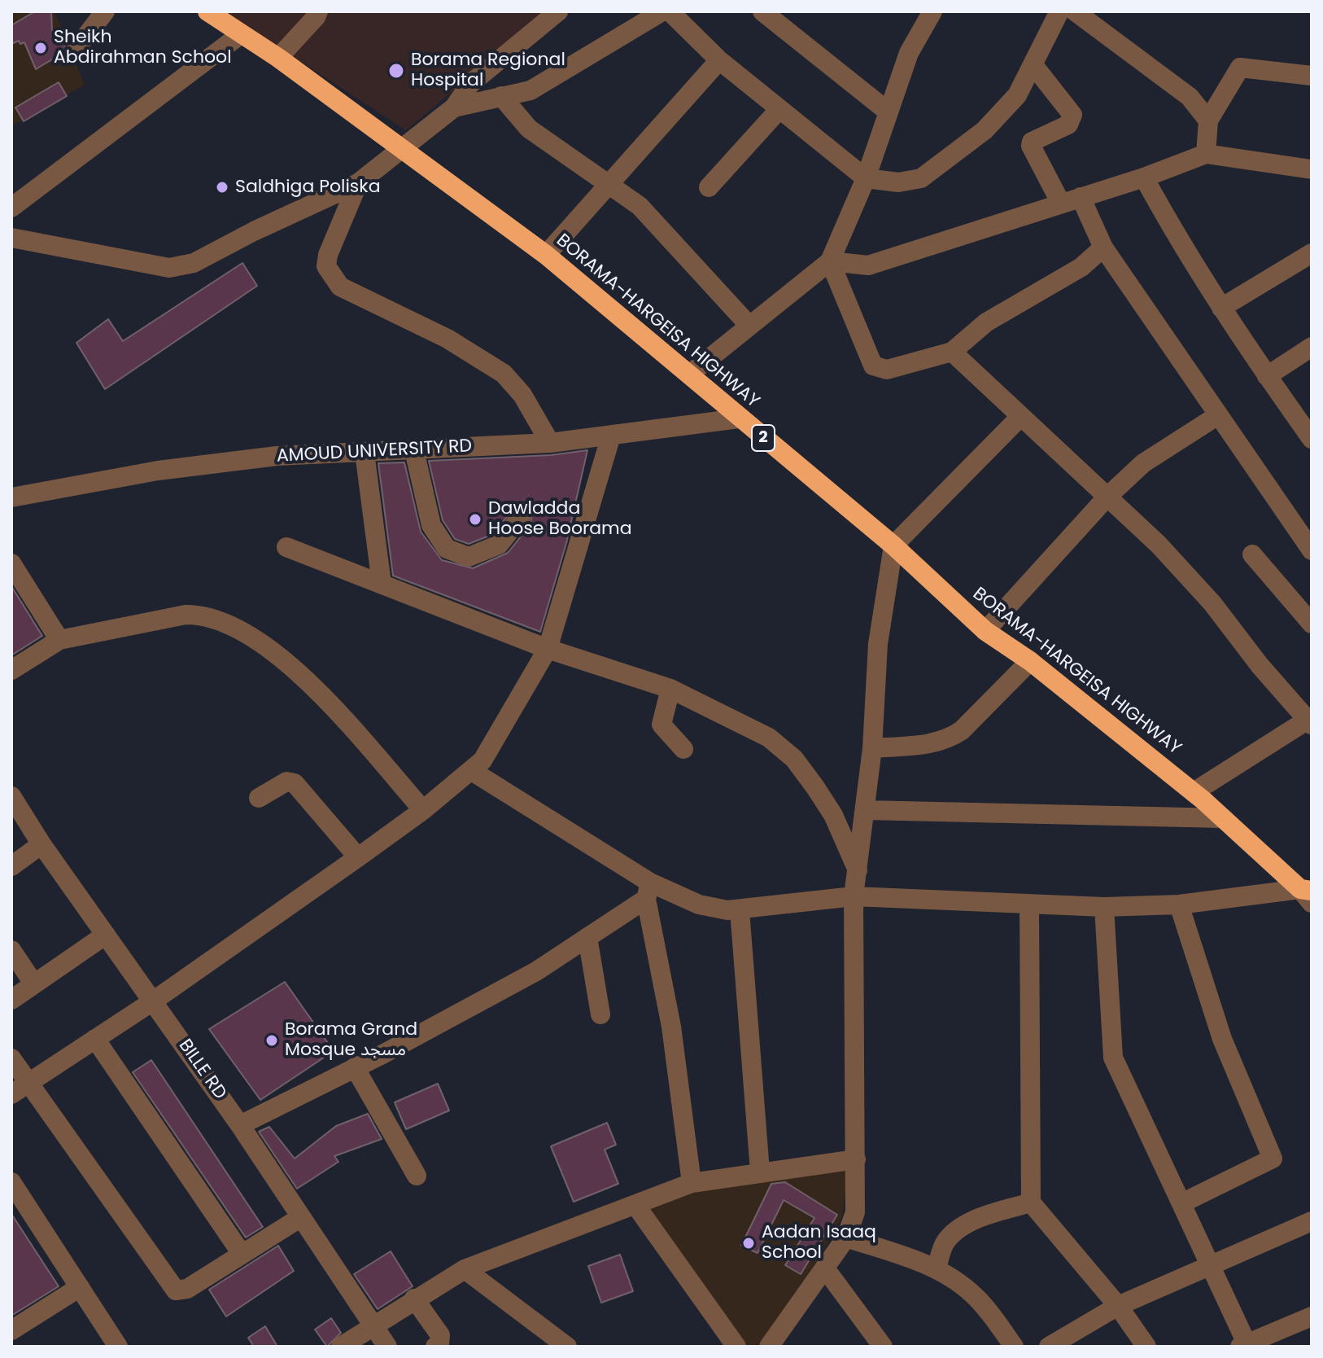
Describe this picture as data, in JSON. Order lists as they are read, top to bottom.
{
  "streets": {
    "highway": ["BORAMA-HARGEISA HIGHWAY", "2"],
    "street": ["AMOUD UNIVERSITY RD", "BILLE RD"]
  },
  "crossings": [
    ["BORAMA-HARGEISA HIGHWAY", "AMOUD UNIVERSITY RD"]
  ],
  "places": [
    "Sheikh Abdirahman School",
    "Borama Regional Hospital",
    "Saldhiga Poliska",
    "Dawladda Hoose Boorama",
    "Borama Grand Mosque مسجد",
    "Aadan Isaaq School"
  ]
}
